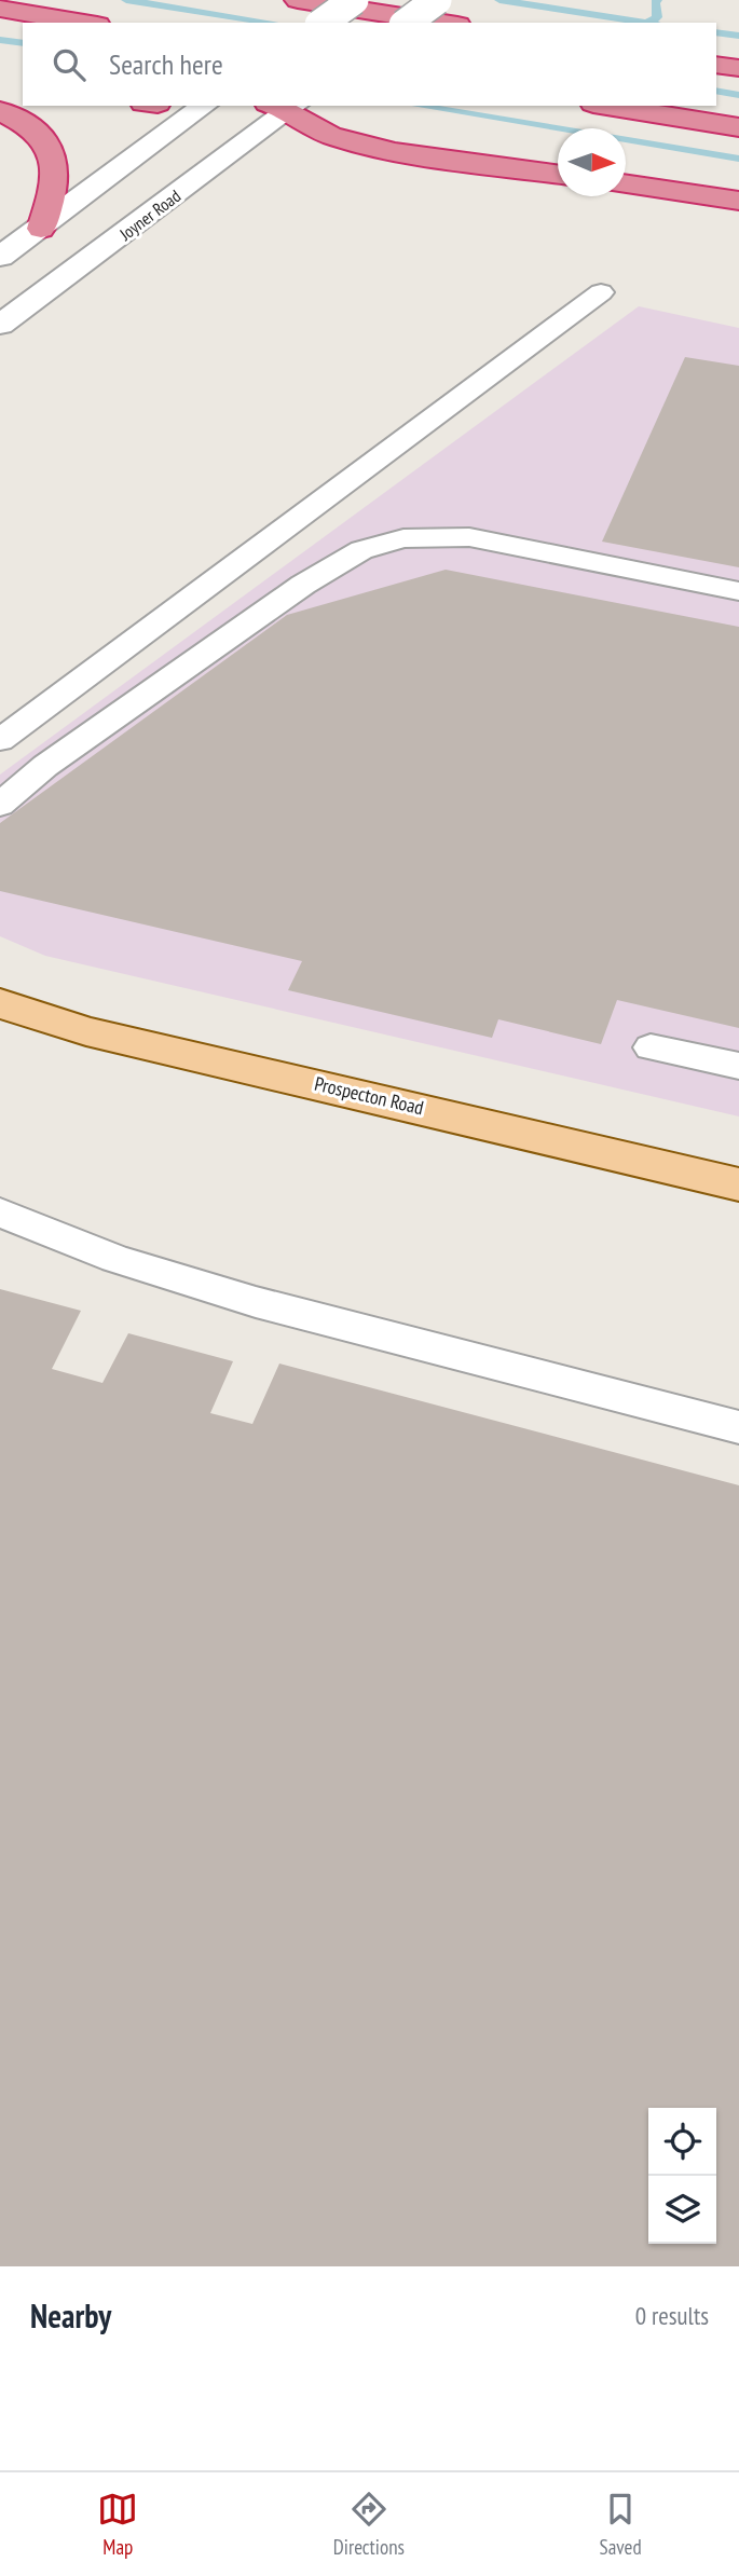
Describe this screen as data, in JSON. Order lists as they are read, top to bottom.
{
  "streets": {
    "main road": ["Prospecton Road"],
    "street": ["Joyner Road"]
  },
  "north": "right",
  "page": {
    "search": "Search here",
    "heading": ["Nearby", "0 results"],
    "nav": ["Map", "Directions", "Saved"]
  }
}
